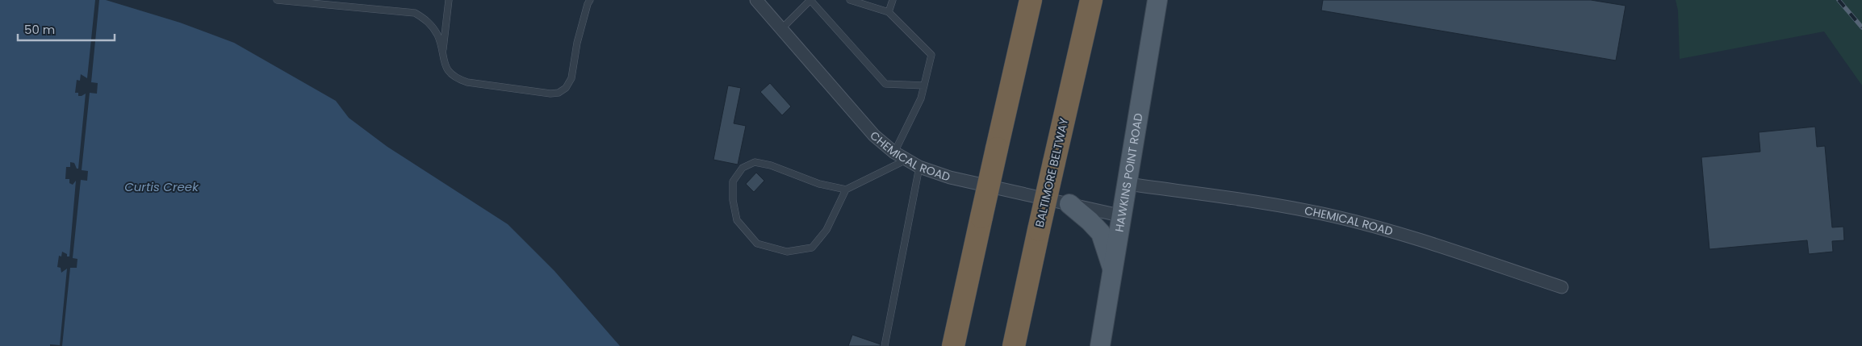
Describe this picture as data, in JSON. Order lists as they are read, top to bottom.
{
  "streets": {
    "highway": ["BALTIMORE BELTWAY"],
    "main road": ["HAWKINS POINT ROAD"],
    "street": ["CHEMICAL ROAD"]
  },
  "crossings": [
    ["CHEMICAL ROAD", "HAWKINS POINT ROAD"]
  ],
  "water": ["Curtis Creek"],
  "scale_bar": "50 m"
}
